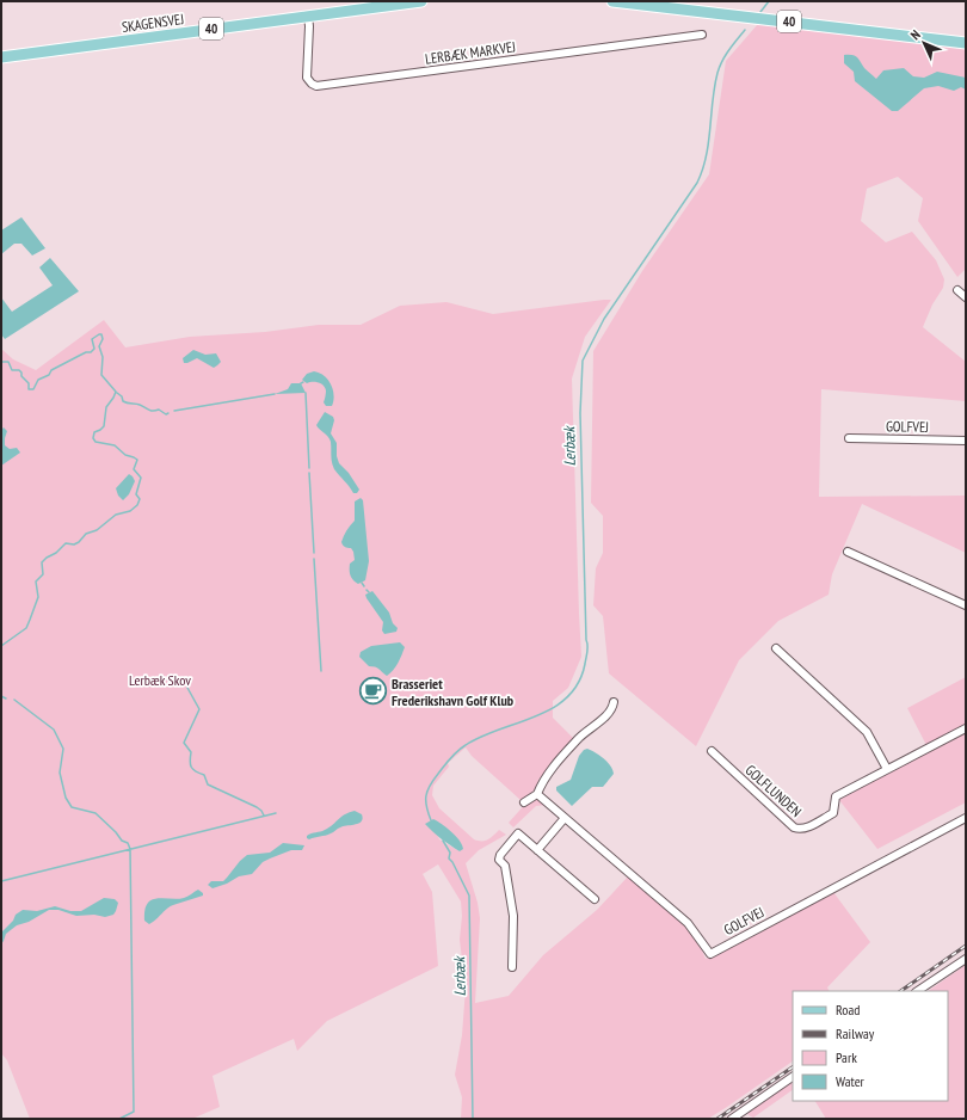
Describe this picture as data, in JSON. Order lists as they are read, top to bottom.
{
  "streets": {
    "main road": ["40", "SKAGENSVEJ"],
    "street": ["LERBÆK MARKVEJ", "GOLFVEJ", "GOLFLUNDEN"]
  },
  "crossings": [
    ["SKAGENSVEJ", "LERBÆK MARKVEJ"]
  ],
  "water": ["Lerbæk"],
  "parks": ["Lerbæk Skov"],
  "places": {
    "cafe": ["Brasseriet Frederikshavn Golf Klub"]
  },
  "legend": [
    "Road",
    "Railway",
    "Park",
    "Water"
  ],
  "north": "top left"
}
